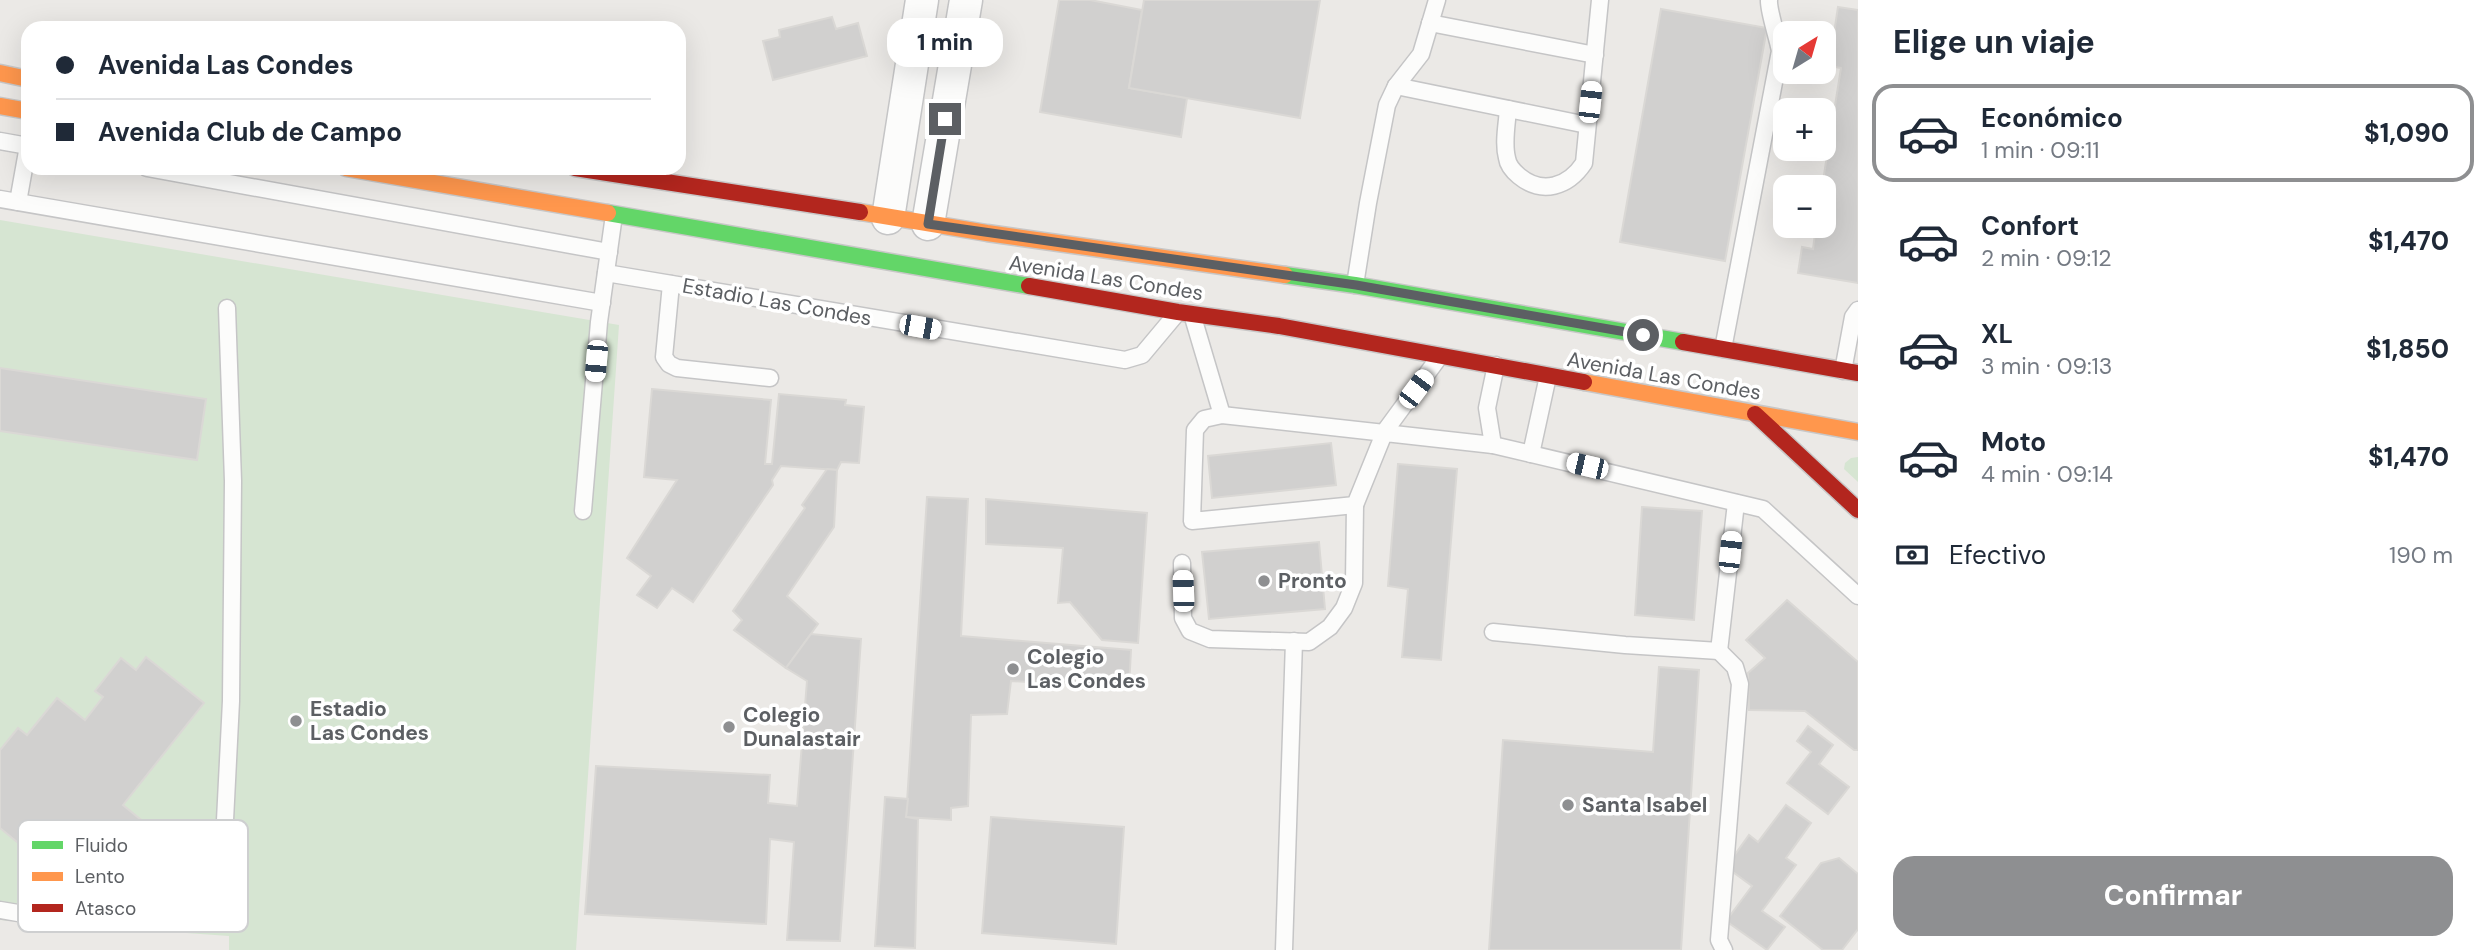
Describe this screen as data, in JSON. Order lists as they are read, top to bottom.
{
  "streets": {
    "main road": ["Avenida Las Condes"],
    "lane": ["Estadio Las Condes"]
  },
  "crossings": [
    ["Avenida Las Condes", "Estadio Las Condes"]
  ],
  "places": [
    "Pronto",
    "Colegio Las Condes",
    "Estadio Las Condes",
    "Colegio Dunalastair",
    "Santa Isabel"
  ],
  "legend": ["Fluido", "Lento", "Atasco"],
  "north": "top right",
  "page": {
    "heading": "Elige un viaje",
    "bubble": "1 min",
    "map_buttons": ["+", "−"],
    "banner": ["Avenida Las Condes", "Avenida Club de Campo"],
    "list": [
      {
        "name": "Económico",
        "note": "1 min · 09:11",
        "value": "$1,090"
      },
      {
        "name": "Confort",
        "note": "2 min · 09:12",
        "value": "$1,470"
      },
      {
        "name": "XL",
        "note": "3 min · 09:13",
        "value": "$1,850"
      },
      {
        "name": "Moto",
        "note": "4 min · 09:14",
        "value": "$1,470"
      }
    ],
    "pay": ["Efectivo", "190 m"],
    "buttons": "Confirmar"
  }
}
